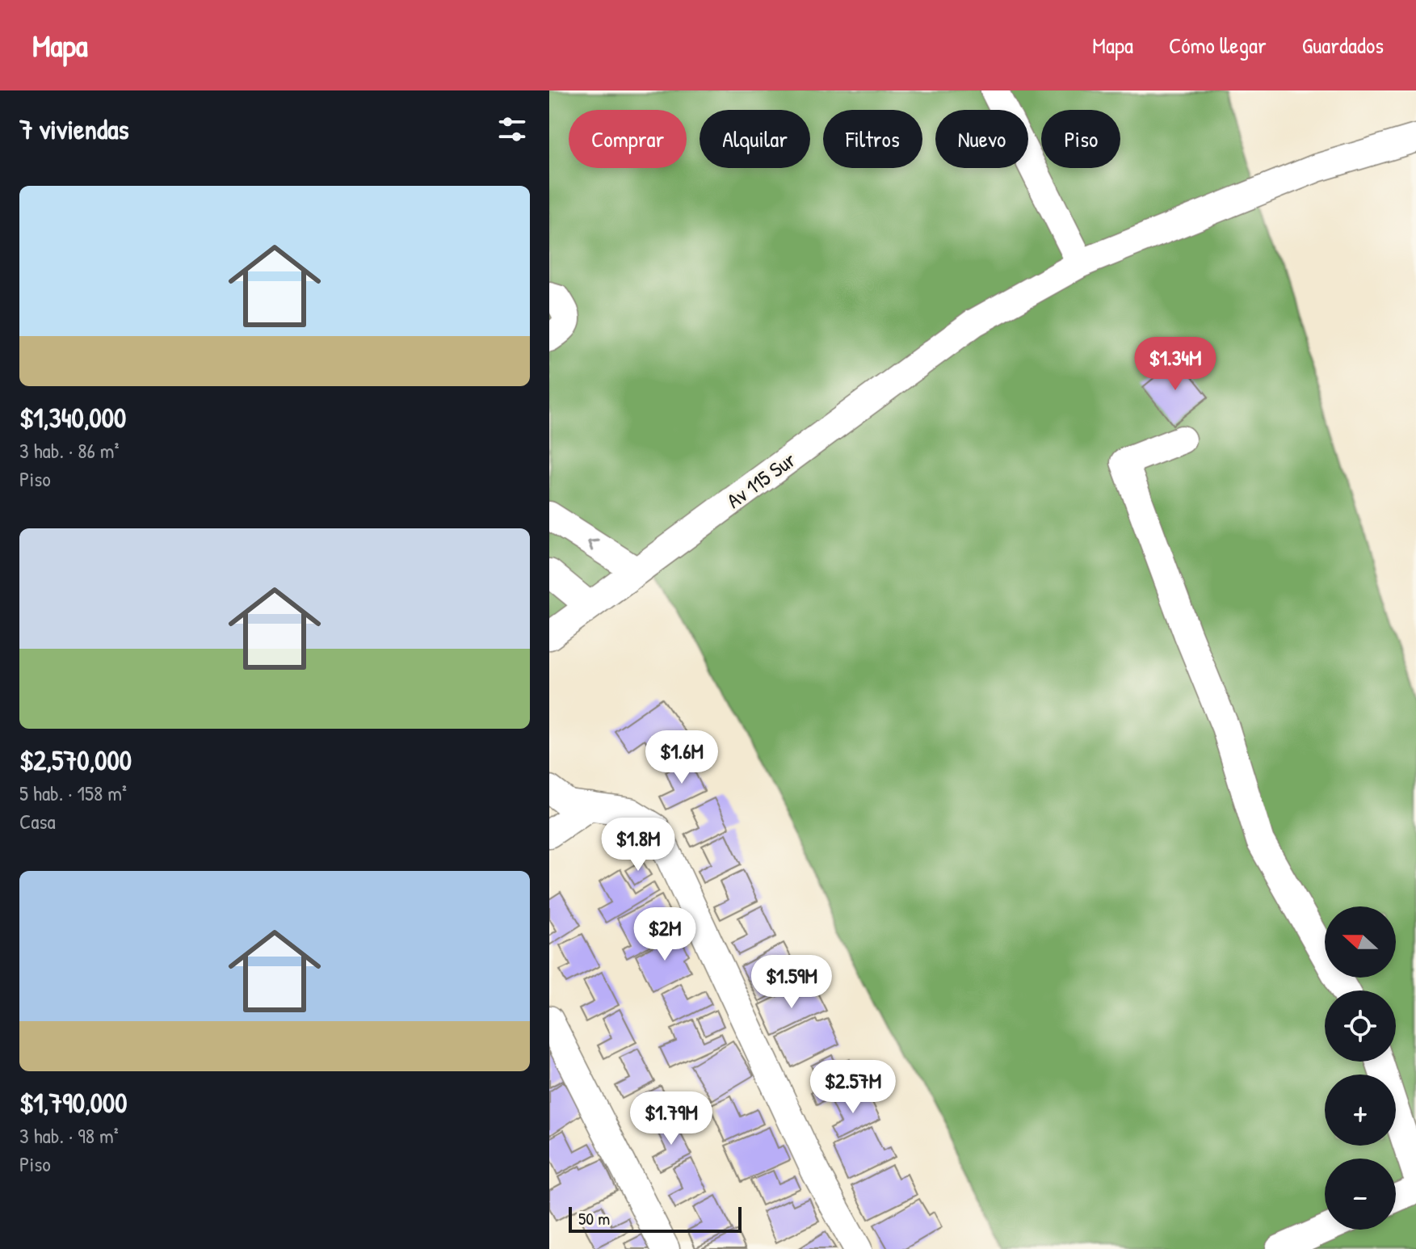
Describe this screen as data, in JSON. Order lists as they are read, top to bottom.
{
  "streets": {
    "street": ["Av 115 Sur"]
  },
  "scale_bar": "50 m",
  "north": "left",
  "page": {
    "header": "Mapa",
    "nav": ["Mapa", "Cómo llegar", "Guardados"],
    "heading": "7 viviendas",
    "chip": [
      "Comprar",
      "Alquilar",
      "Filtros",
      "Nuevo",
      "Piso"
    ],
    "list": [
      {
        "name": "$1,340,000",
        "note": "3 hab. · 86 m² · Piso"
      },
      {
        "name": "$2,570,000",
        "note": "5 hab. · 158 m² · Casa"
      },
      {
        "name": "$1,790,000",
        "note": "3 hab. · 98 m² · Piso"
      }
    ],
    "price": [
      "$1.34M",
      "$1.6M",
      "$1.8M",
      "$2M",
      "$1.59M",
      "$2.57M",
      "$1.79M"
    ],
    "map_buttons": ["+", "−"],
    "scale": "50 m"
  }
}
